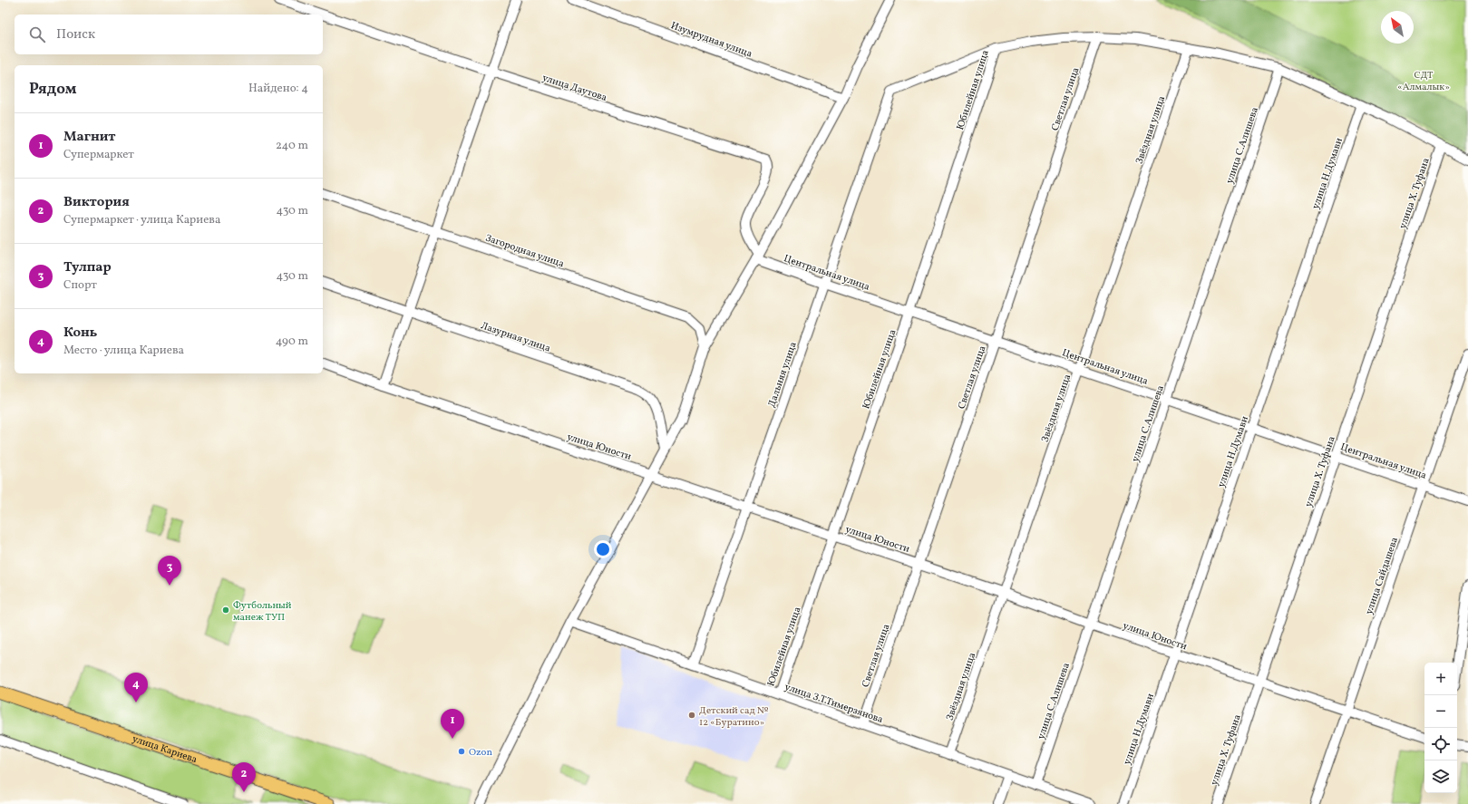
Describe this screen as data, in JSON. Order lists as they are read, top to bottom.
{
  "streets": {
    "main road": ["улица Кариева"],
    "street": [
      "Изумрудная улица",
      "улица Даутова",
      "Юбилейная улица",
      "Светлая улица",
      "Звёздная улица",
      "улица С.Алишева",
      "улица Н.Думави",
      "улица Х. Туфана",
      "Загородная улица",
      "Центральная улица",
      "Лазурная улица",
      "Дальняя улица",
      "улица Юности",
      "улица Сайдашева",
      "улица З.Т.Тимерзянова"
    ]
  },
  "crossings": [
    ["улица Даутова", "Центральная улица"],
    ["Юбилейная улица", "Центральная улица"],
    ["Юбилейная улица", "Дальняя улица"],
    ["Юбилейная улица", "улица Юности"],
    ["Юбилейная улица", "улица З.Т.Тимерзянова"],
    ["Светлая улица", "Центральная улица"],
    ["Светлая улица", "улица Юности"],
    ["Светлая улица", "улица З.Т.Тимерзянова"],
    ["Звёздная улица", "Центральная улица"],
    ["Звёздная улица", "улица Юности"],
    ["Звёздная улица", "улица З.Т.Тимерзянова"],
    ["улица С.Алишева", "Центральная улица"],
    ["улица С.Алишева", "улица Юности"],
    ["улица С.Алишева", "улица З.Т.Тимерзянова"],
    ["улица Н.Думави", "Центральная улица"],
    ["улица Н.Думави", "улица Юности"],
    ["улица Х. Туфана", "Центральная улица"],
    ["улица Х. Туфана", "улица Юности"],
    ["Центральная улица", "Дальняя улица"],
    ["Центральная улица", "улица Сайдашева"],
    ["Дальняя улица", "улица Юности"],
    ["Дальняя улица", "улица З.Т.Тимерзянова"],
    ["улица Юности", "улица Сайдашева"]
  ],
  "parks": ["СДТ «Алмалык»"],
  "places": ["Футбольный манеж ТУП", "Детский сад № 12 «Буратино»", "Ozon"],
  "north": "top left",
  "page": {
    "search": "Поиск",
    "heading": ["Рядом", "Найдено: 4"],
    "list": [
      {
        "mark": "1",
        "name": "Магнит",
        "note": "Супермаркет",
        "value": "240 m"
      },
      {
        "mark": "2",
        "name": "Виктория",
        "note": "Супермаркет · улица Кариева",
        "value": "430 m"
      },
      {
        "mark": "3",
        "name": "Тулпар",
        "note": "Спорт",
        "value": "430 m"
      },
      {
        "mark": "4",
        "name": "Конь",
        "note": "Место · улица Кариева",
        "value": "490 m"
      }
    ],
    "pins": [
      "3",
      "4",
      "1",
      "2"
    ],
    "map_buttons": ["+", "−"]
  }
}
